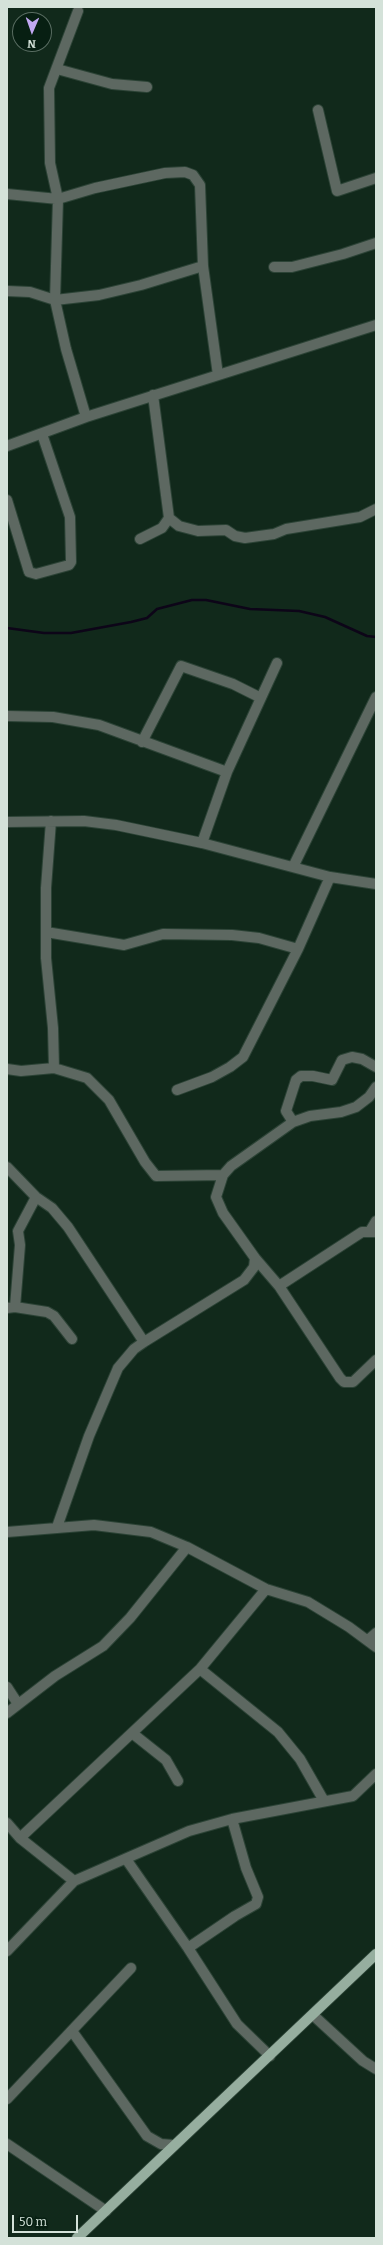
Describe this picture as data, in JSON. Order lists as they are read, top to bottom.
{
  "scale_bar": "50 m",
  "north": "bottom"
}
